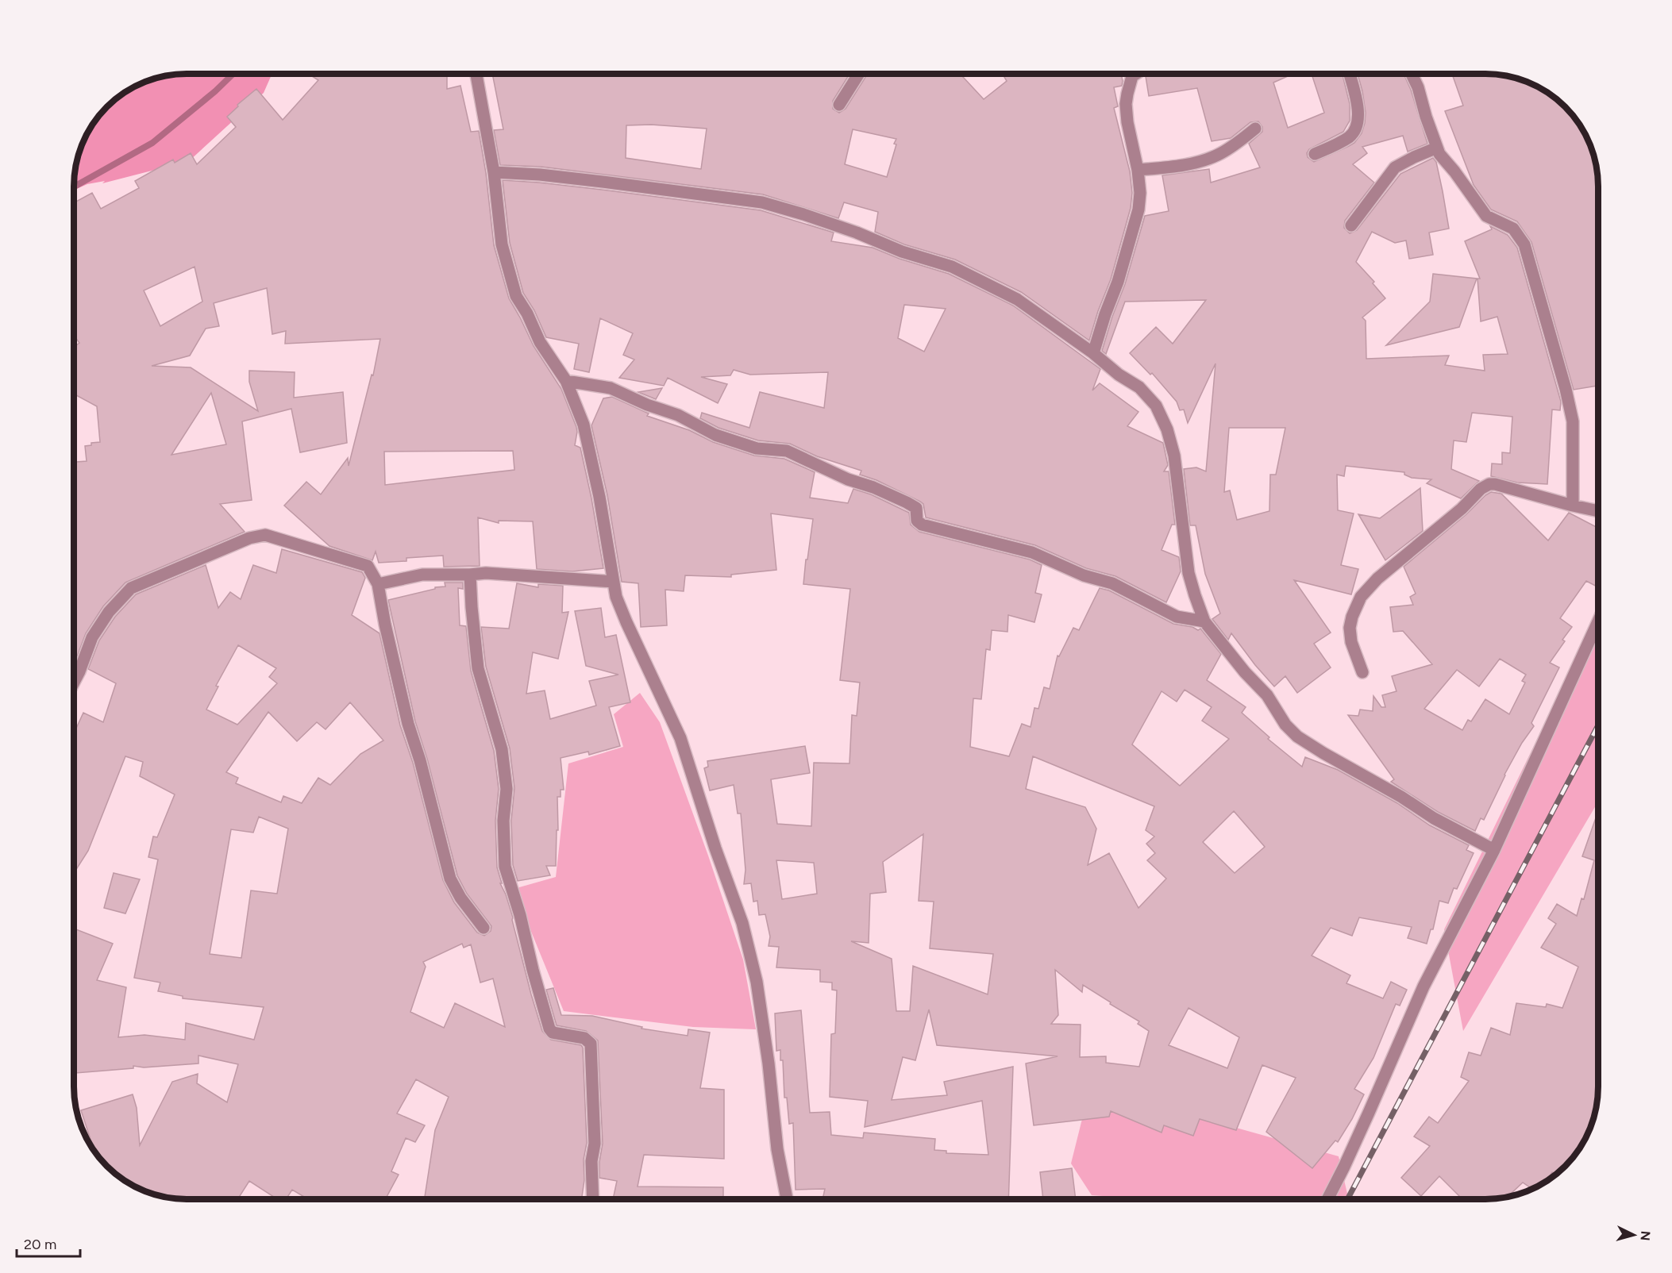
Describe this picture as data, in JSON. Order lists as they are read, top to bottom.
{
  "scale_bar": "20 m",
  "north": "right"
}
